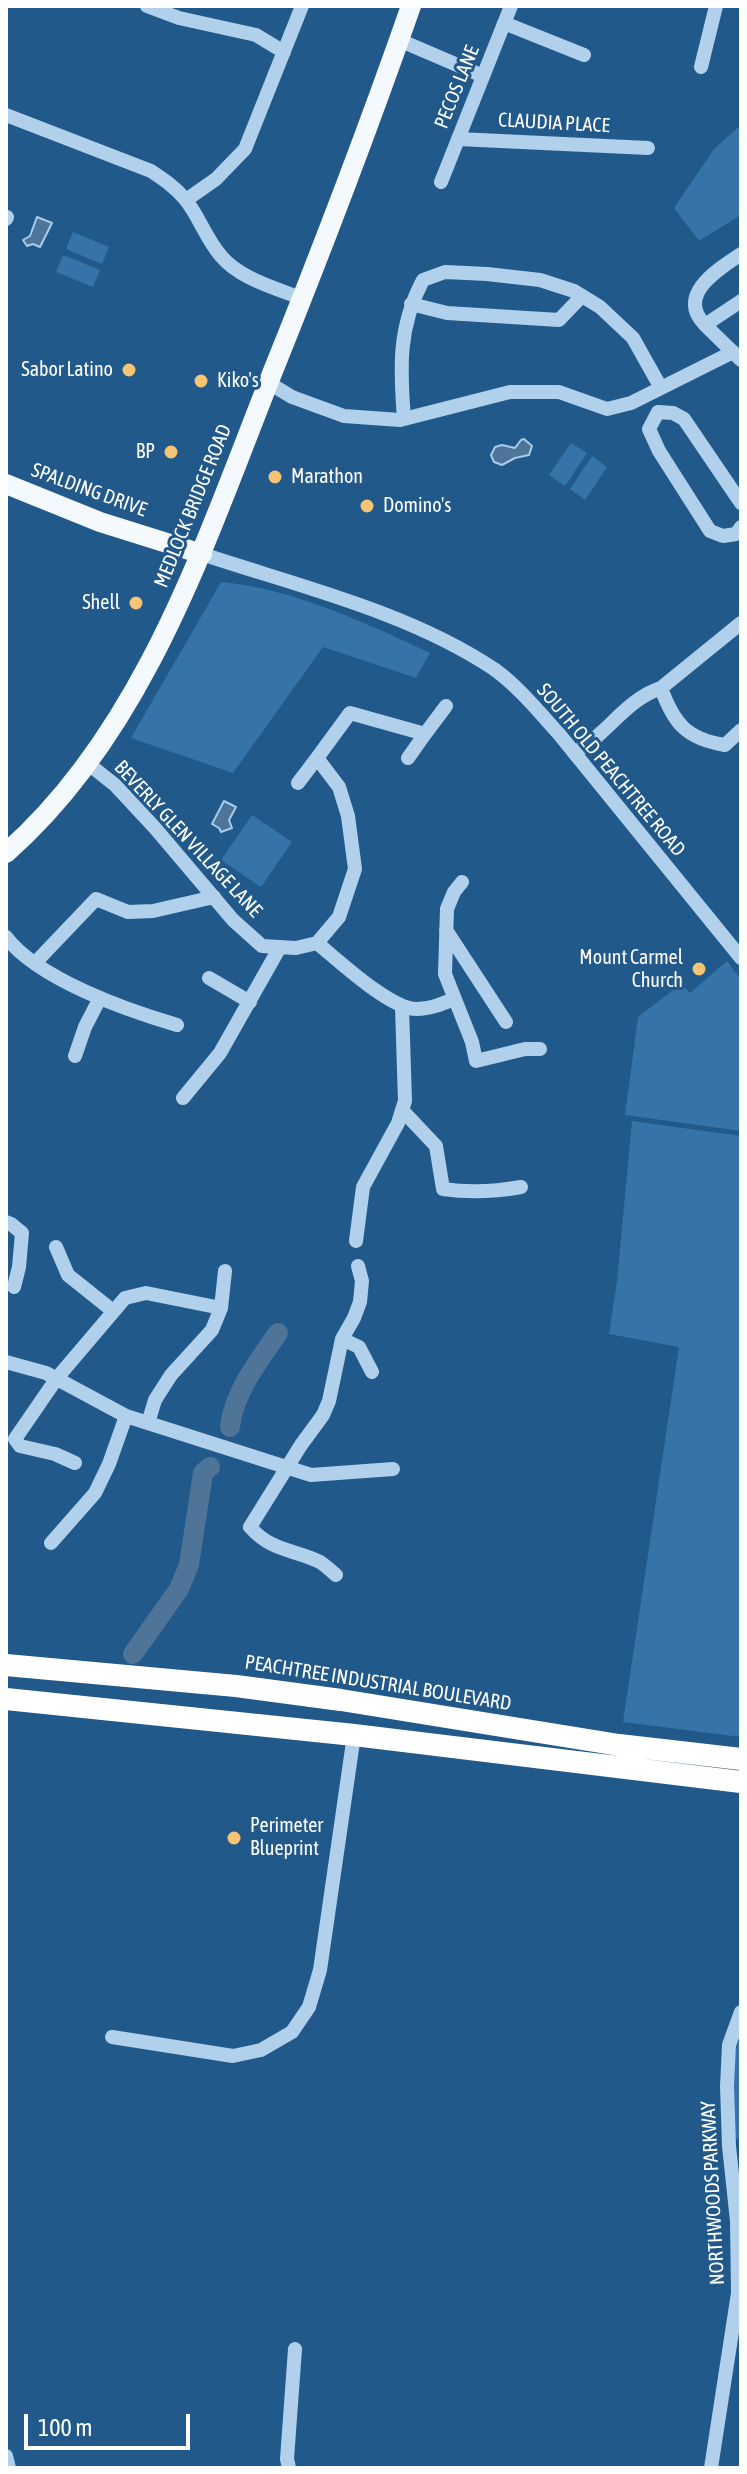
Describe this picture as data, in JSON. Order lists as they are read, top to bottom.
{
  "streets": {
    "highway": ["PEACHTREE INDUSTRIAL BOULEVARD"],
    "main road": ["SPALDING DRIVE", "MEDLOCK BRIDGE ROAD"],
    "street": [
      "PECOS LANE",
      "CLAUDIA PLACE",
      "SOUTH OLD PEACHTREE ROAD",
      "BEVERLY GLEN VILLAGE LANE",
      "NORTHWOODS PARKWAY"
    ]
  },
  "crossings": [
    ["PECOS LANE", "CLAUDIA PLACE"],
    ["SPALDING DRIVE", "MEDLOCK BRIDGE ROAD"],
    ["SPALDING DRIVE", "SOUTH OLD PEACHTREE ROAD"],
    ["MEDLOCK BRIDGE ROAD", "SOUTH OLD PEACHTREE ROAD"],
    ["MEDLOCK BRIDGE ROAD", "BEVERLY GLEN VILLAGE LANE"]
  ],
  "places": [
    "Sabor Latino",
    "Kiko's",
    "BP",
    "Marathon",
    "Domino's",
    "Shell",
    "Mount Carmel Church",
    "Perimeter Blueprint"
  ],
  "scale_bar": "100 m"
}
